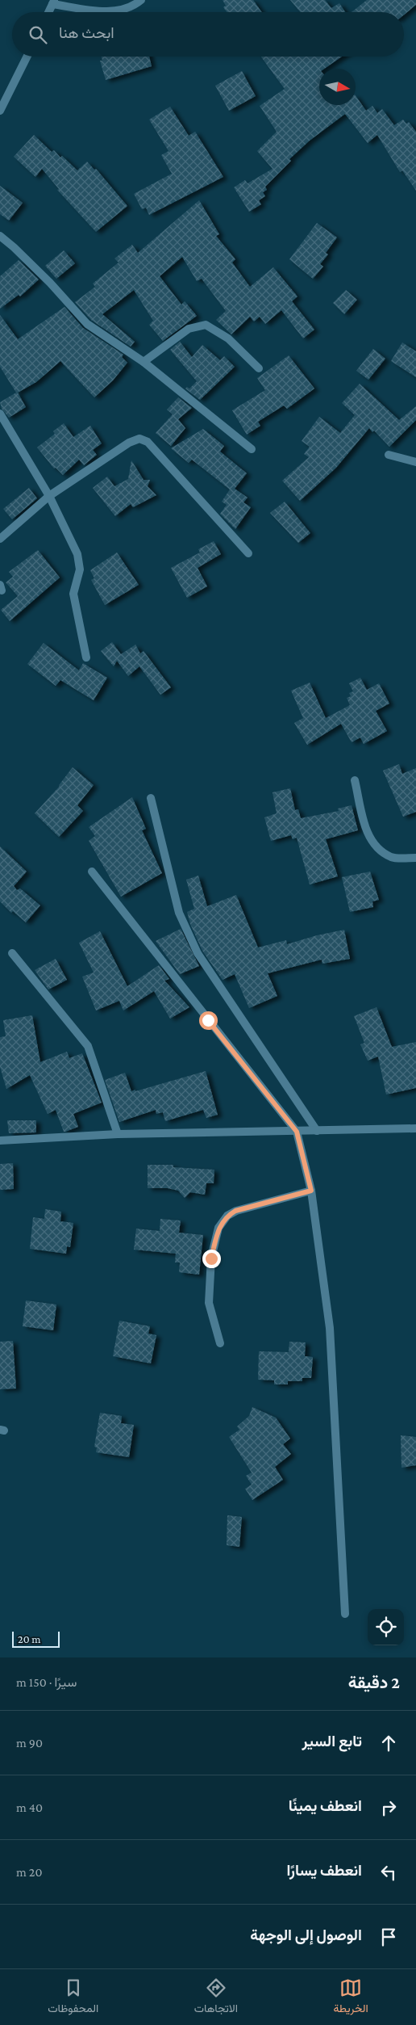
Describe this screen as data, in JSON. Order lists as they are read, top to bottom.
{
  "scale_bar": "20 m",
  "north": "right",
  "page": {
    "search": "ابحث هنا",
    "scale": "20 m",
    "heading": ["2 دقيقة", "سيرًا · 150 m"],
    "list": [
      ["تابع السير", "90 m"],
      ["انعطف يمينًا", "40 m"],
      ["انعطف يسارًا", "20 m"],
      "الوصول إلى الوجهة"
    ],
    "nav": ["الخريطة", "الاتجاهات", "المحفوظات"]
  }
}
